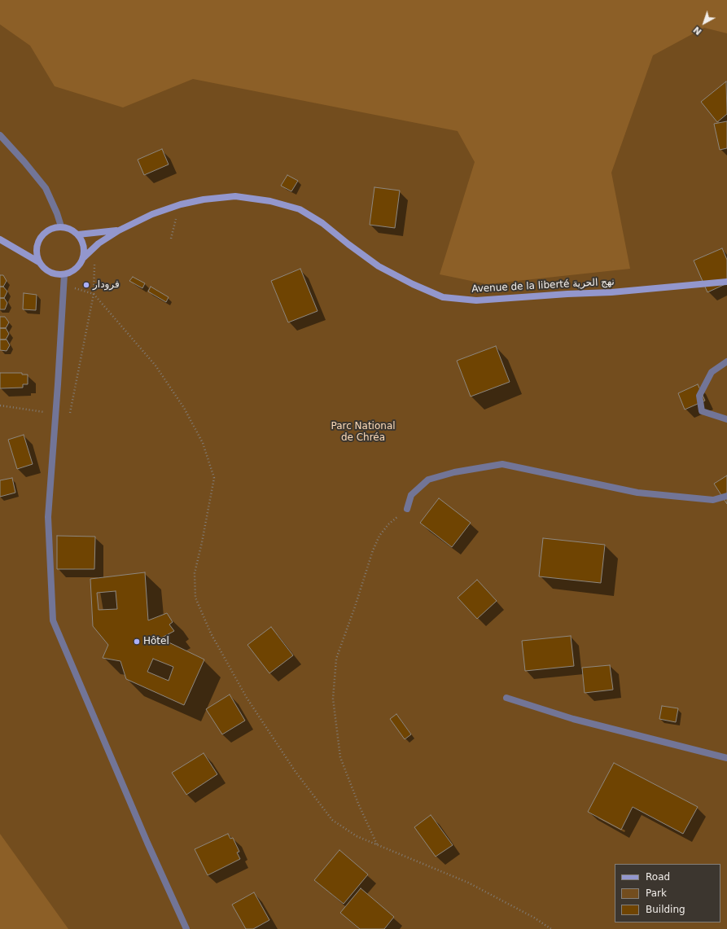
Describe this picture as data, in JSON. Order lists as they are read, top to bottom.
{
  "streets": {
    "main road": ["Avenue de la liberté نهج الحرية"]
  },
  "parks": ["Parc National de Chréa"],
  "places": ["فرودار", "Hôtel"],
  "legend": ["Road", "Park", "Building"],
  "north": "bottom left"
}
